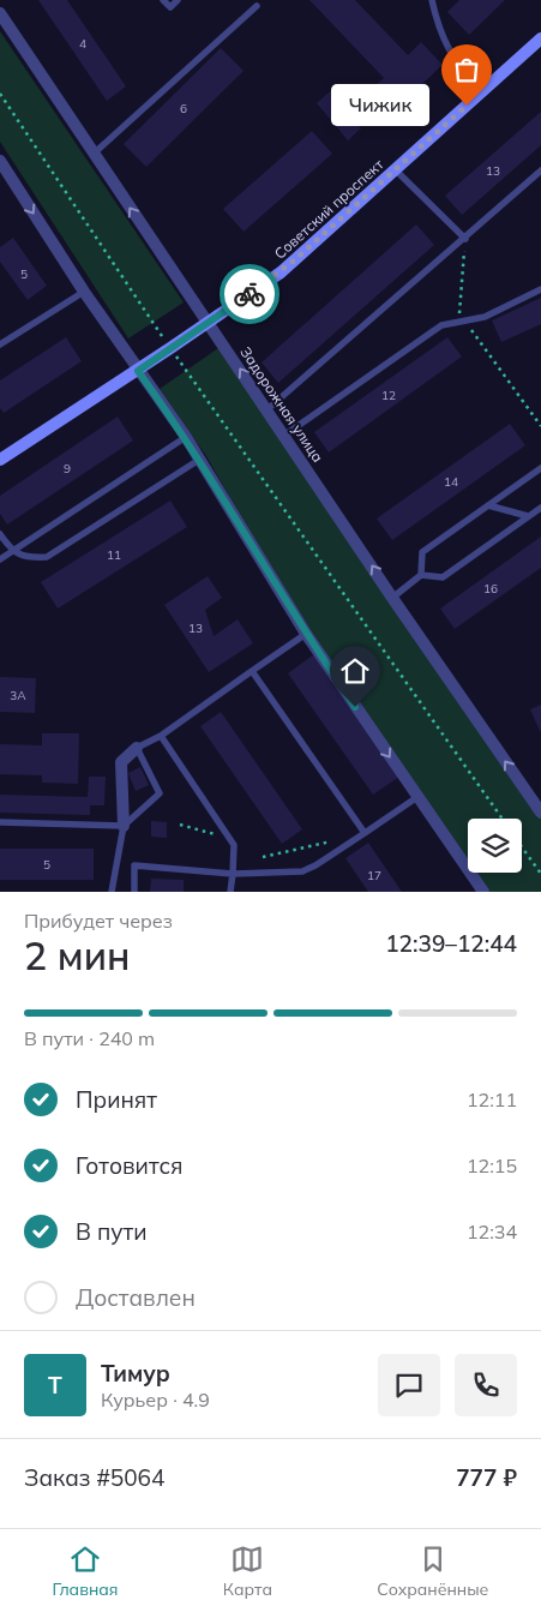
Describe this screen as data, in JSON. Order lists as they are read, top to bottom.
{
  "streets": {
    "street": ["Советский проспект", "Задорожная улица"]
  },
  "crossings": [
    ["Советский проспект", "Задорожная улица"]
  ],
  "places": ["Чижик"],
  "house_numbers": [
    "4",
    "6",
    "13",
    "5",
    "12",
    "9",
    "14",
    "11",
    "16",
    "13",
    "3А",
    "5",
    "17"
  ],
  "page": {
    "bubble": "Чижик",
    "heading": ["2 мин", "Прибудет через", "12:39–12:44"],
    "panel": [
      "Тимур",
      "Курьер · 4.9",
      "Заказ #5064",
      "777 ₽"
    ],
    "bar": "В пути · 240 m",
    "list": [
      ["Принят", "12:11"],
      ["Готовится", "12:15"],
      ["В пути", "12:34"],
      "Доставлен"
    ],
    "round": "Т",
    "tabs": ["Главная", "Карта", "Сохранённые"]
  }
}
